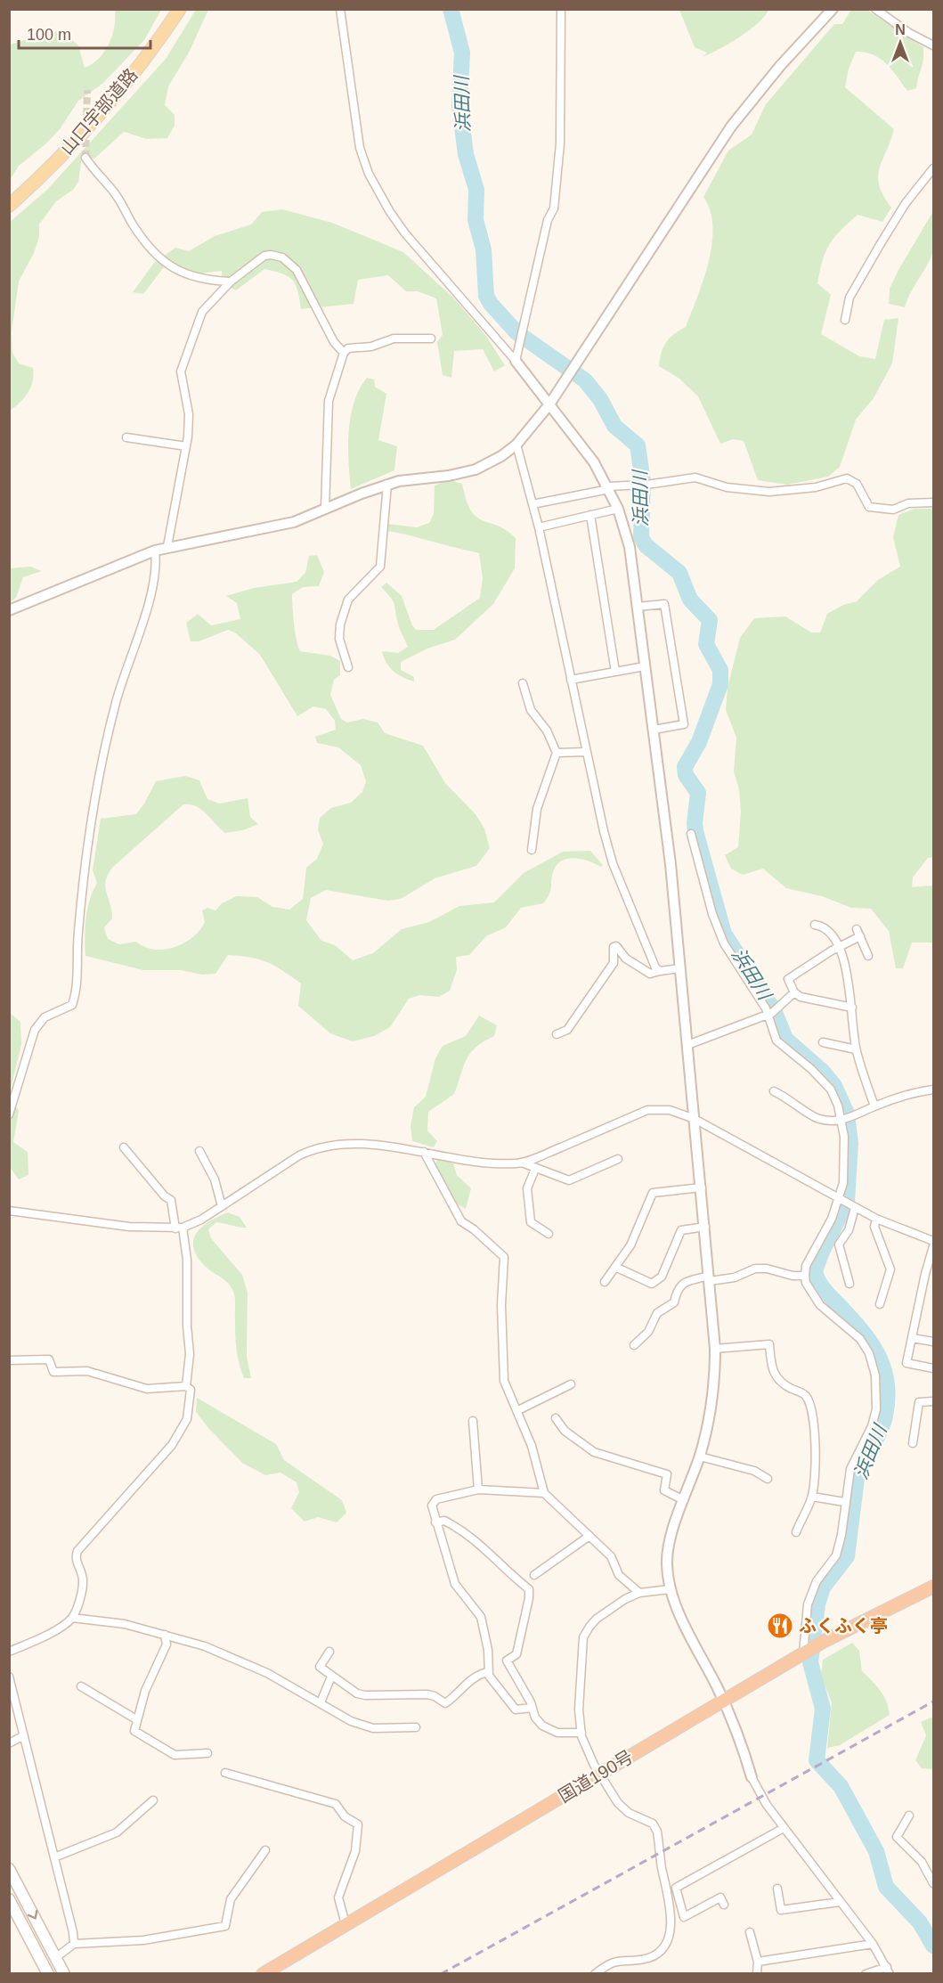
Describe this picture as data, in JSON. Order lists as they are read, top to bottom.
{
  "streets": {
    "highway": ["国道190号"],
    "main road": ["山口宇部道路"]
  },
  "water": ["浜田川"],
  "places": {
    "restaurant": ["ふくふく亭"]
  },
  "scale_bar": "100 m",
  "north": "top"
}
